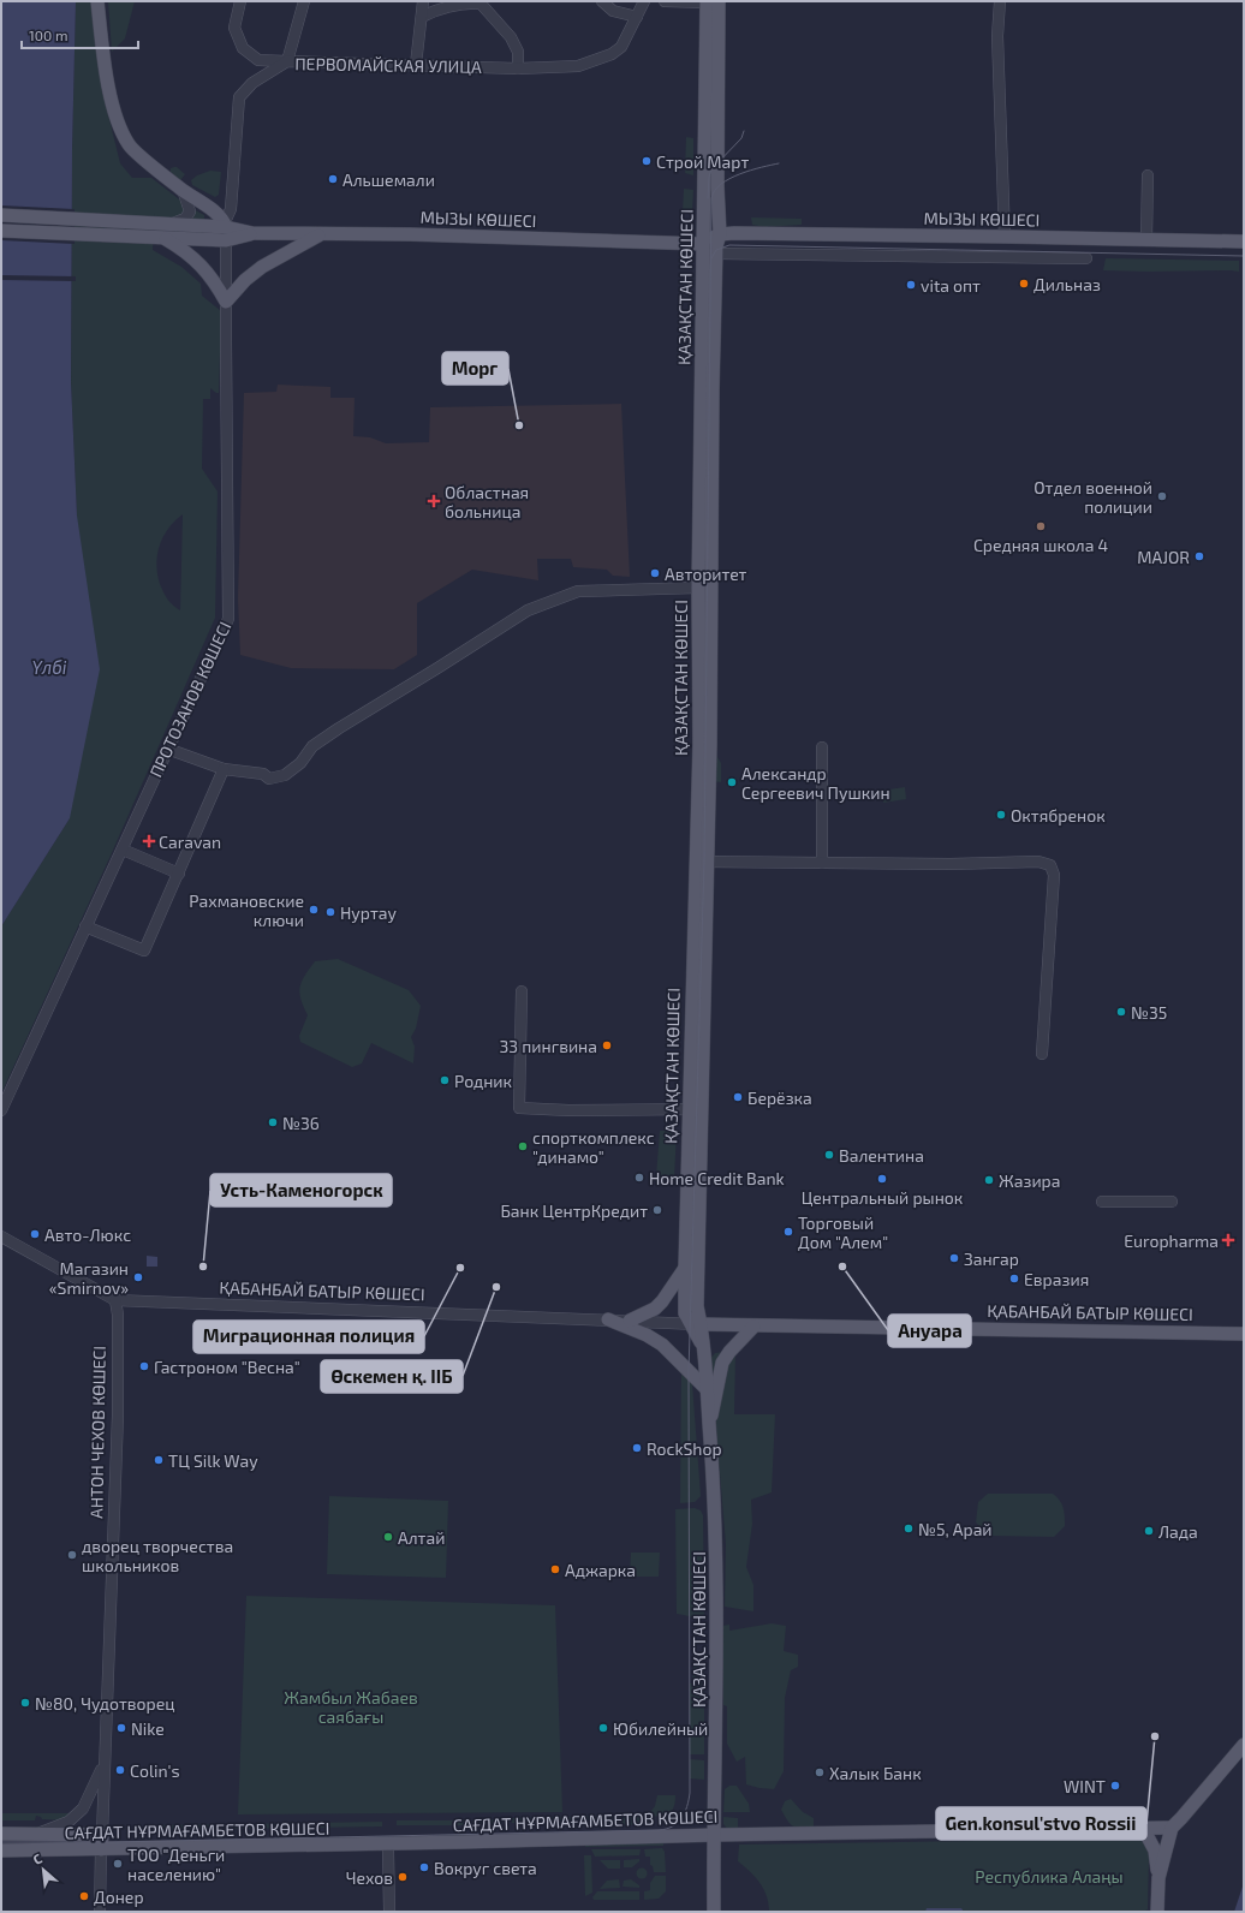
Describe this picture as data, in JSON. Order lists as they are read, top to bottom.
{
  "streets": {
    "main road": [
      "МЫЗЫ КӨШЕСІ",
      "ҚАЗАҚСТАН КӨШЕСІ",
      "ҚАБАНБАЙ БАТЫР КӨШЕСІ",
      "АНТОН ЧЕХОВ КӨШЕСІ",
      "САҒДАТ НҰРМАҒАМБЕТОВ КӨШЕСІ"
    ],
    "street": ["ПЕРВОМАЙСКАЯ УЛИЦА", "ПРОТОЗАНОВ КӨШЕСІ"]
  },
  "crossings": [
    ["ПЕРВОМАЙСКАЯ УЛИЦА", "МЫЗЫ КӨШЕСІ"],
    ["ПЕРВОМАЙСКАЯ УЛИЦА", "ПРОТОЗАНОВ КӨШЕСІ"],
    ["МЫЗЫ КӨШЕСІ", "ҚАЗАҚСТАН КӨШЕСІ"],
    ["МЫЗЫ КӨШЕСІ", "ПРОТОЗАНОВ КӨШЕСІ"],
    ["ҚАЗАҚСТАН КӨШЕСІ", "ҚАБАНБАЙ БАТЫР КӨШЕСІ"],
    ["ҚАЗАҚСТАН КӨШЕСІ", "САҒДАТ НҰРМАҒАМБЕТОВ КӨШЕСІ"],
    ["ҚАБАНБАЙ БАТЫР КӨШЕСІ", "АНТОН ЧЕХОВ КӨШЕСІ"],
    ["АНТОН ЧЕХОВ КӨШЕСІ", "САҒДАТ НҰРМАҒАМБЕТОВ КӨШЕСІ"]
  ],
  "water": ["Үлбі"],
  "parks": ["Жамбыл Жабаев саябағы", "Республика Алаңы"],
  "places": {
    "other": [
      "Строй Март",
      "Альшемали",
      "Дильназ",
      "vita опт",
      "Морг",
      "Отдел военной полиции",
      "Средняя школа 4",
      "MAJOR",
      "Авторитет",
      "Александр Сергеевич Пушкин",
      "Октябренок",
      "Рахмановские ключи",
      "Нуртау",
      "№35",
      "33 пингвина",
      "Родник",
      "Берёзка",
      "№36",
      "спорткомплекс \"динамо\"",
      "Валентина",
      "Home Credit Bank",
      "Центральный рынок",
      "Жазира",
      "Банк ЦентрКредит",
      "Торговый Дом \"Алем\"",
      "Авто-Люкс",
      "Зангар",
      "Усть-Каменогорск",
      "Ануара",
      "Миграционная полиция",
      "Магазин «Smirnov»",
      "Евразия",
      "Өскемен қ. ІІБ",
      "Гастроном \"Весна\"",
      "RockShop",
      "ТЦ Silk Way",
      "№5, Арай",
      "Лада",
      "Алтай",
      "дворец творчества школьников",
      "Аджарка",
      "№80, Чудотворец",
      "Nike",
      "Юбилейный",
      "Gen.konsul'stvo Rossii",
      "Colin's",
      "Халык Банк",
      "WINT",
      "ТОО \"Деньги населению\"",
      "Вокруг света",
      "Чехов",
      "Донер"
    ],
    "health": ["Областная больница", "Caravan", "Europharma"]
  },
  "scale_bar": "100 m",
  "north": "top left"
}
